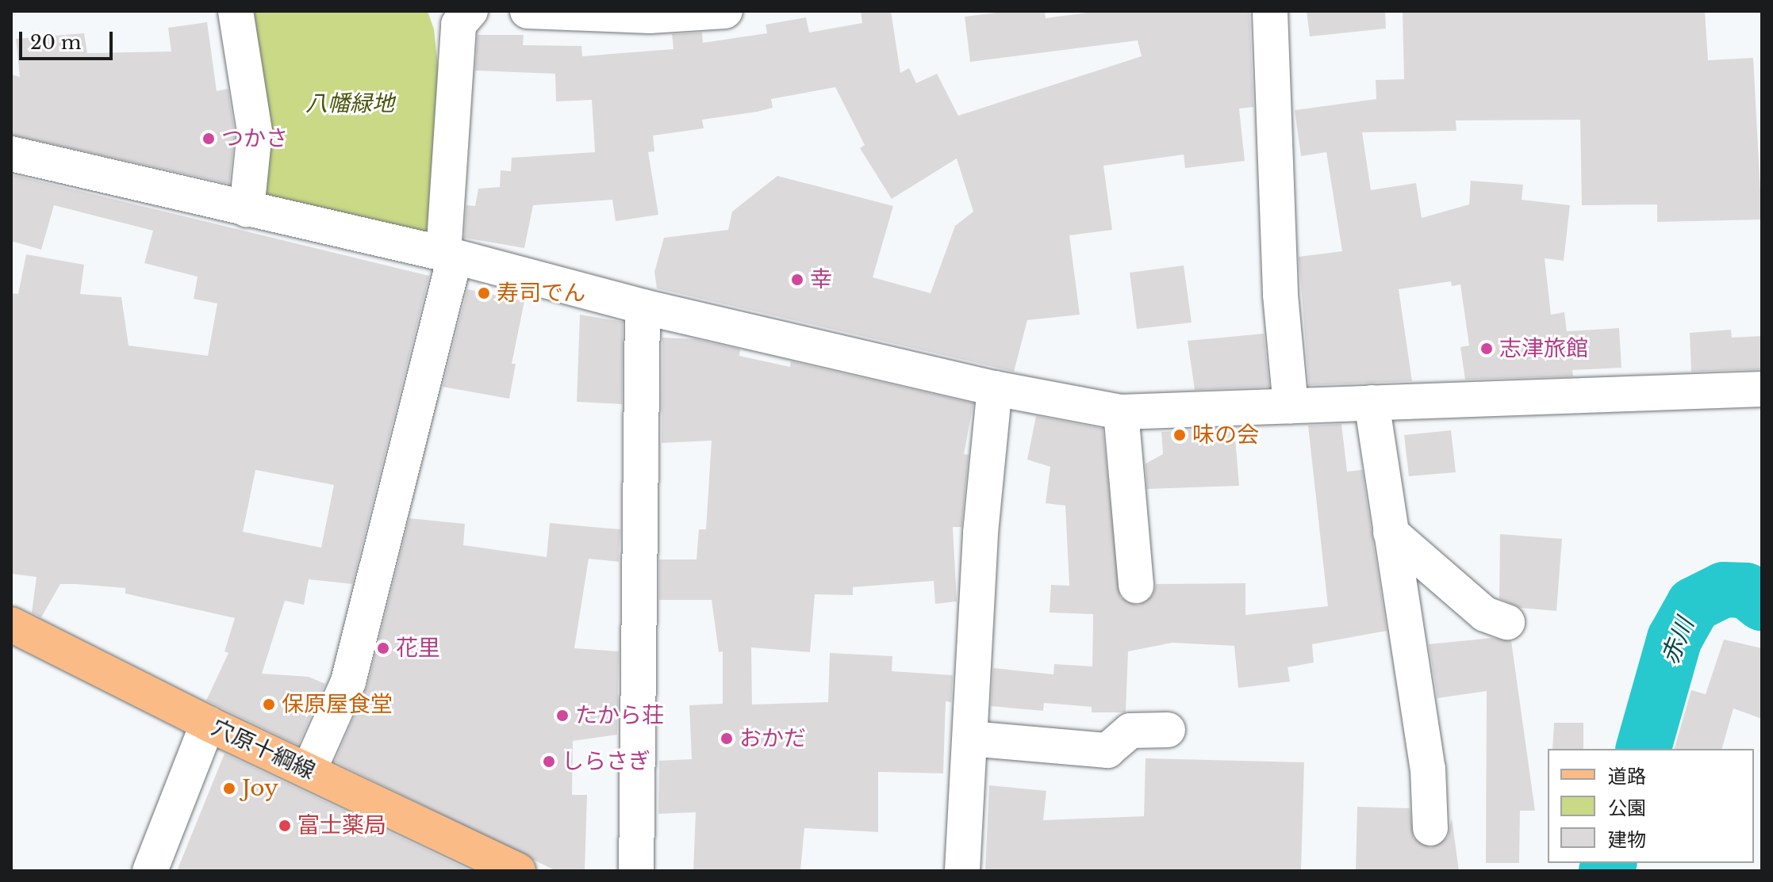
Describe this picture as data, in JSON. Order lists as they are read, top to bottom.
{
  "streets": {
    "main road": ["穴原十綱線"]
  },
  "water": ["赤川"],
  "parks": ["八幡緑地"],
  "places": [
    "つかさ",
    "幸",
    "寿司でん",
    "志津旅館",
    "味の会",
    "花里",
    "保原屋食堂",
    "たから荘",
    "おかだ",
    "しらさぎ",
    "Joy",
    "富士薬局"
  ],
  "legend": ["道路", "公園", "建物"],
  "scale_bar": "20 m"
}
